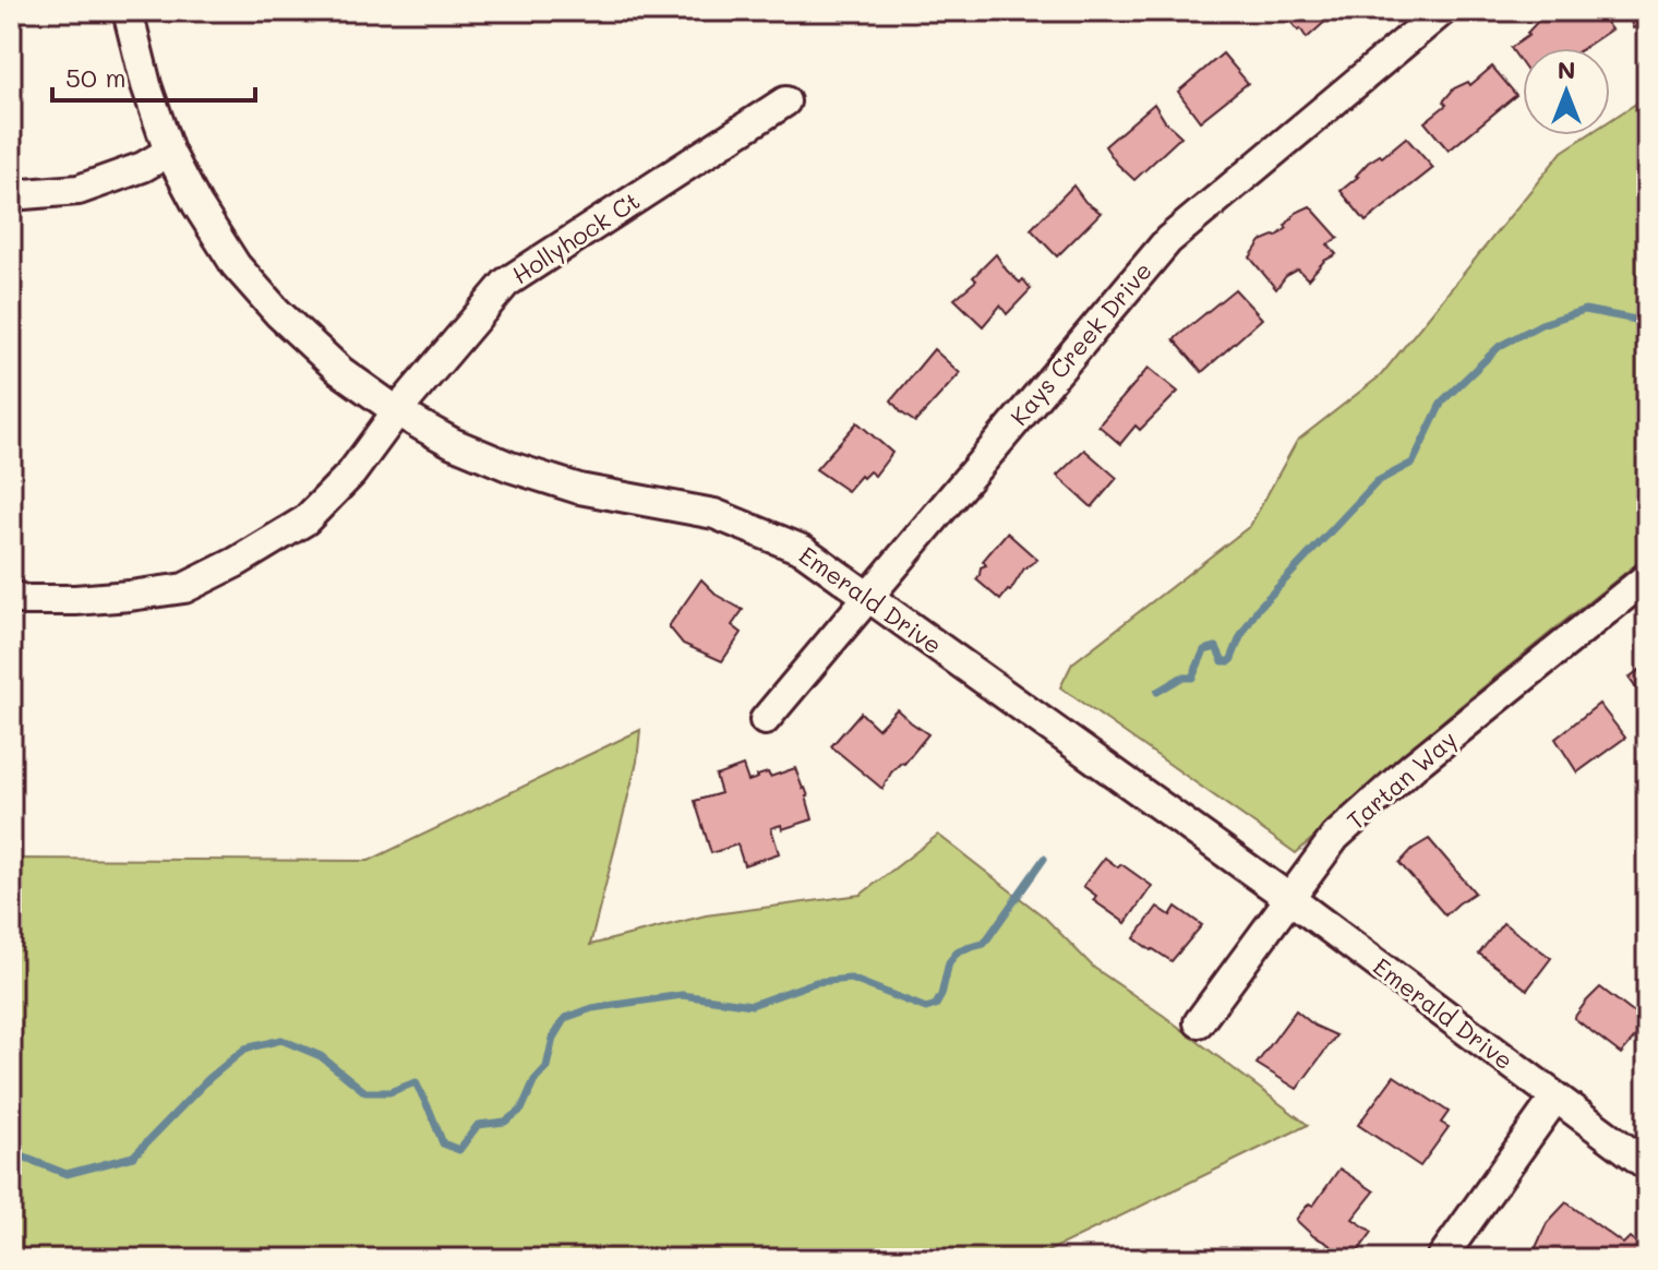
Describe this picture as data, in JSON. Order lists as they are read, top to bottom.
{
  "streets": {
    "street": [
      "Hollyhock Ct",
      "Kays Creek Drive",
      "Emerald Drive",
      "Tartan Way"
    ]
  },
  "crossings": [
    ["Hollyhock Ct", "Emerald Drive"],
    ["Kays Creek Drive", "Emerald Drive"],
    ["Emerald Drive", "Tartan Way"]
  ],
  "scale_bar": "50 m",
  "north": "top"
}
